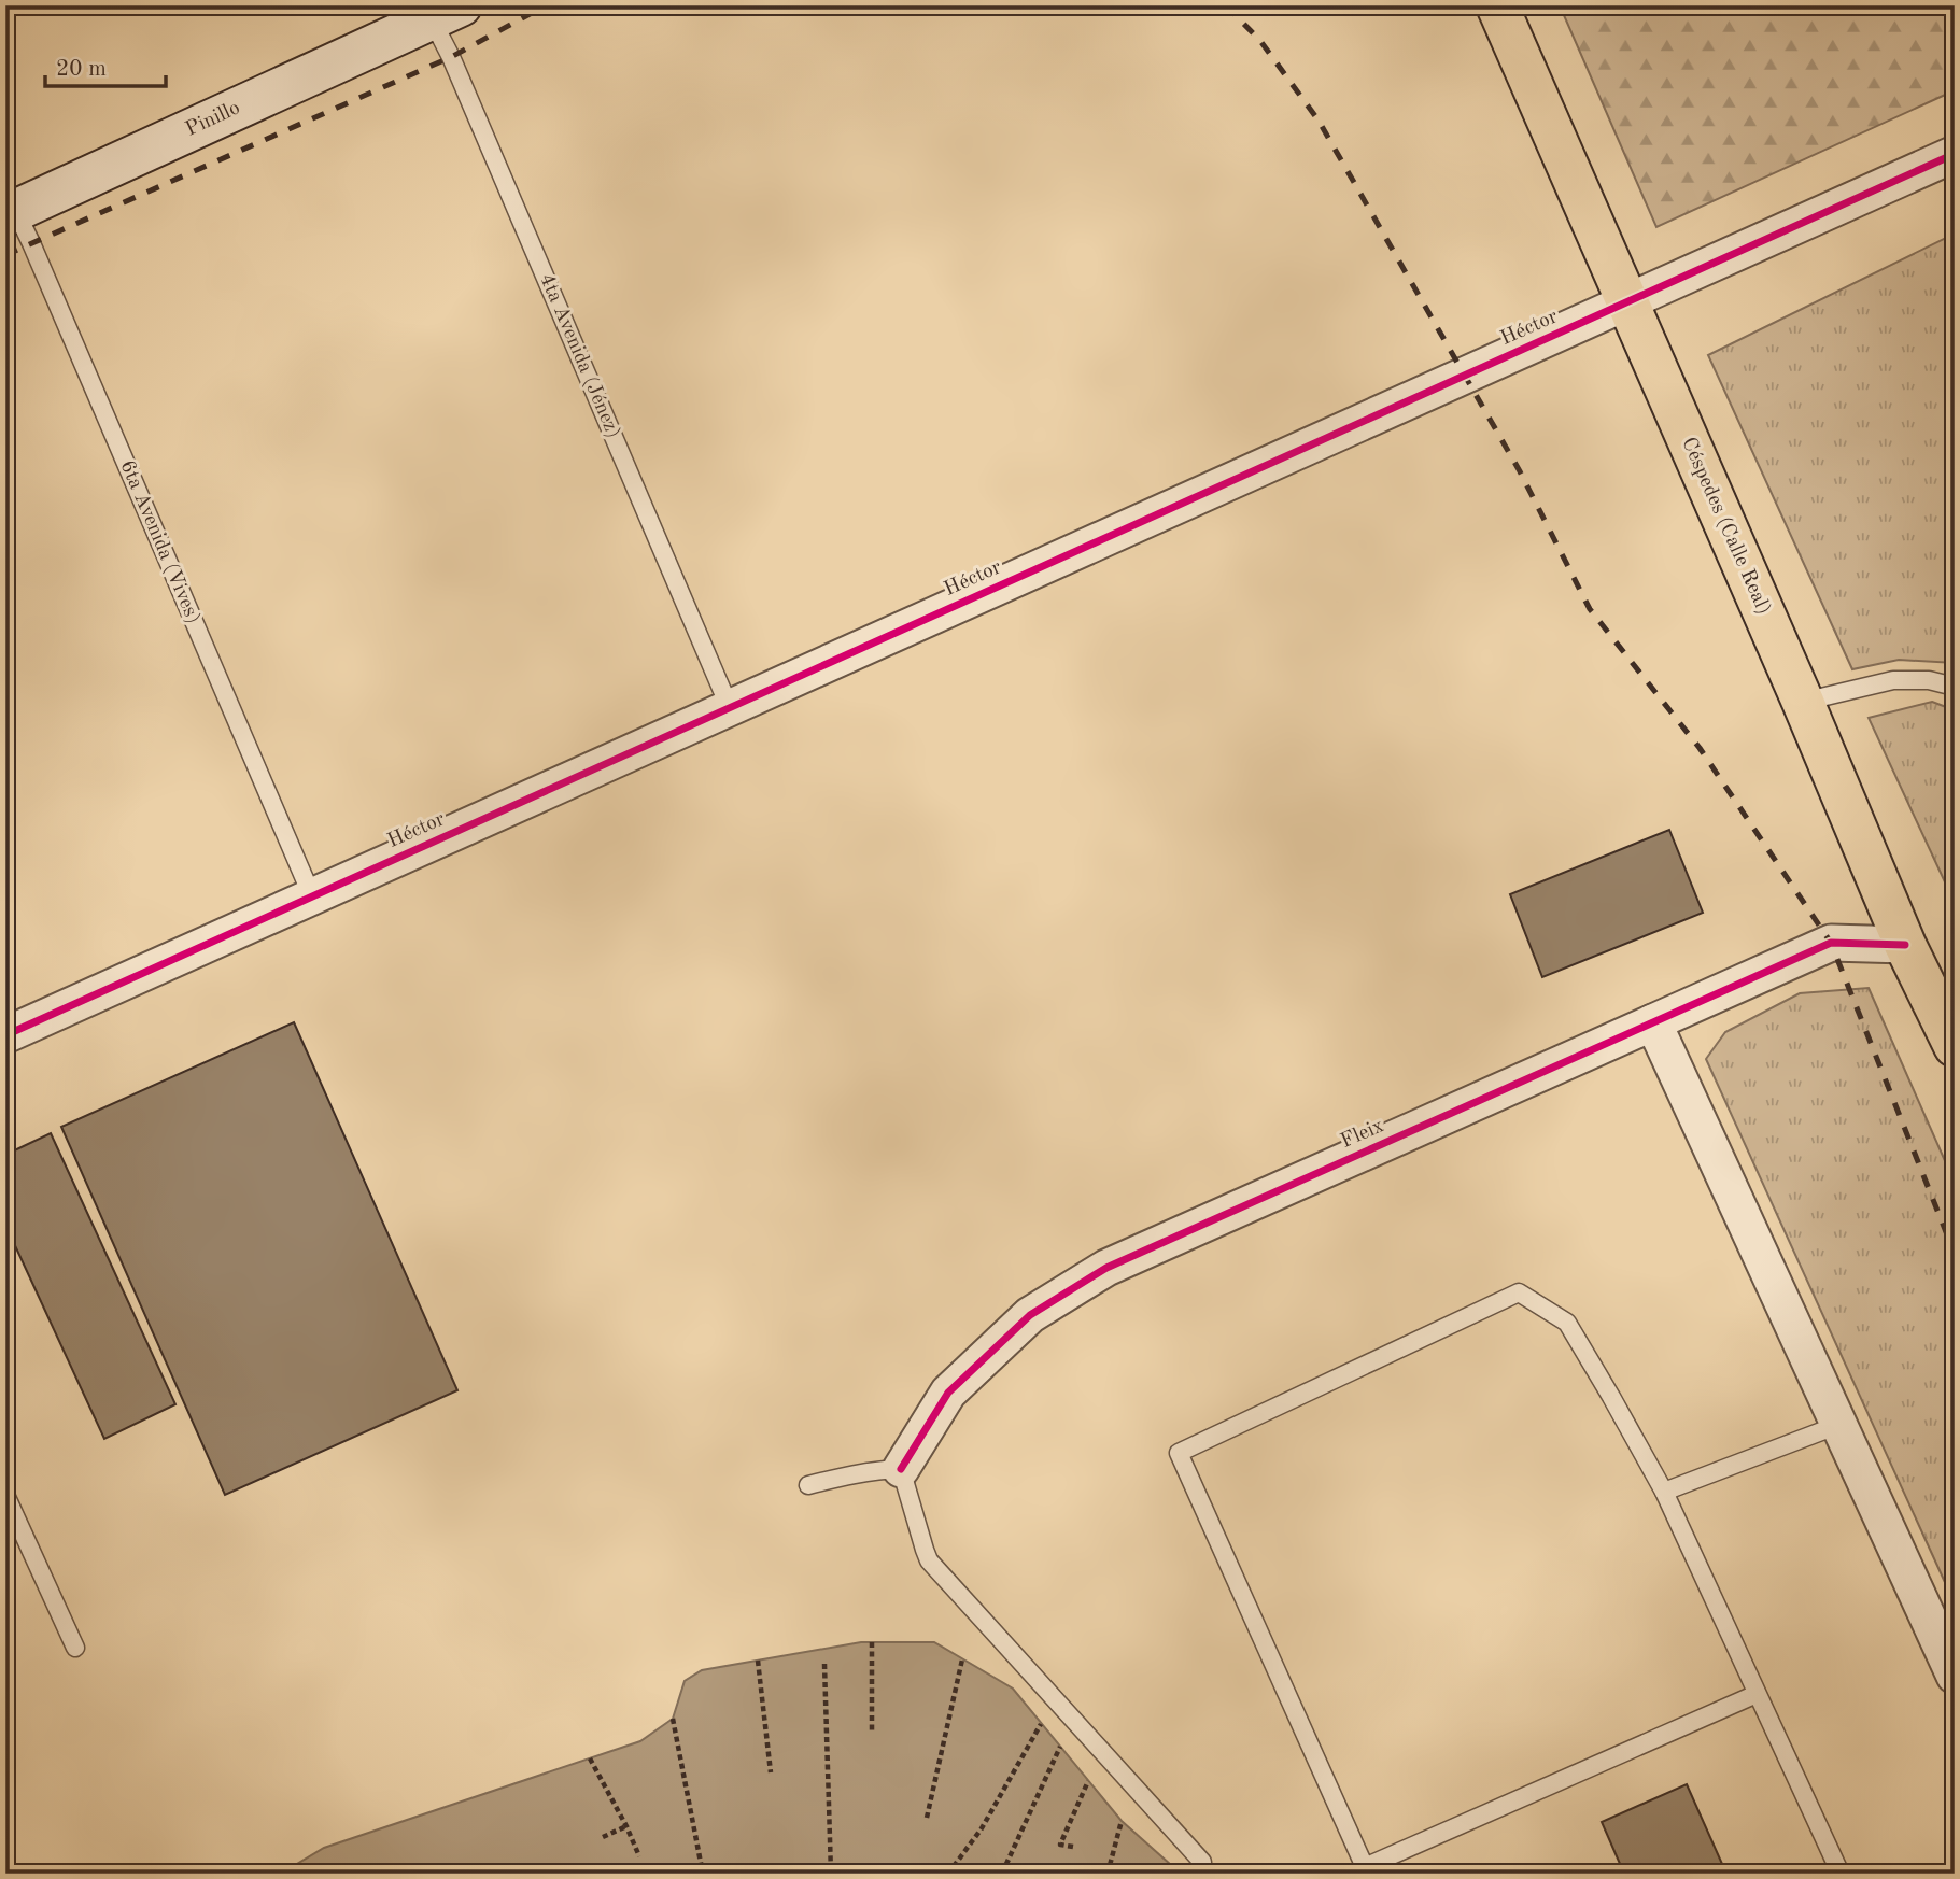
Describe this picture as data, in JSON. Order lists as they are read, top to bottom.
{
  "streets": {
    "main road": ["Pinillo", "Céspedes (Calle Real)"],
    "street": ["Héctor", "Fleix"],
    "lane": ["4ta Avenida (Jénez)", "6ta Avenida (Vives)"]
  },
  "crossings": [
    ["Pinillo", "4ta Avenida (Jénez)"],
    ["Pinillo", "6ta Avenida (Vives)"],
    ["Héctor", "4ta Avenida (Jénez)"],
    ["Héctor", "Céspedes (Calle Real)"],
    ["Héctor", "6ta Avenida (Vives)"],
    ["Céspedes (Calle Real)", "Fleix"]
  ],
  "scale_bar": "20 m"
}
